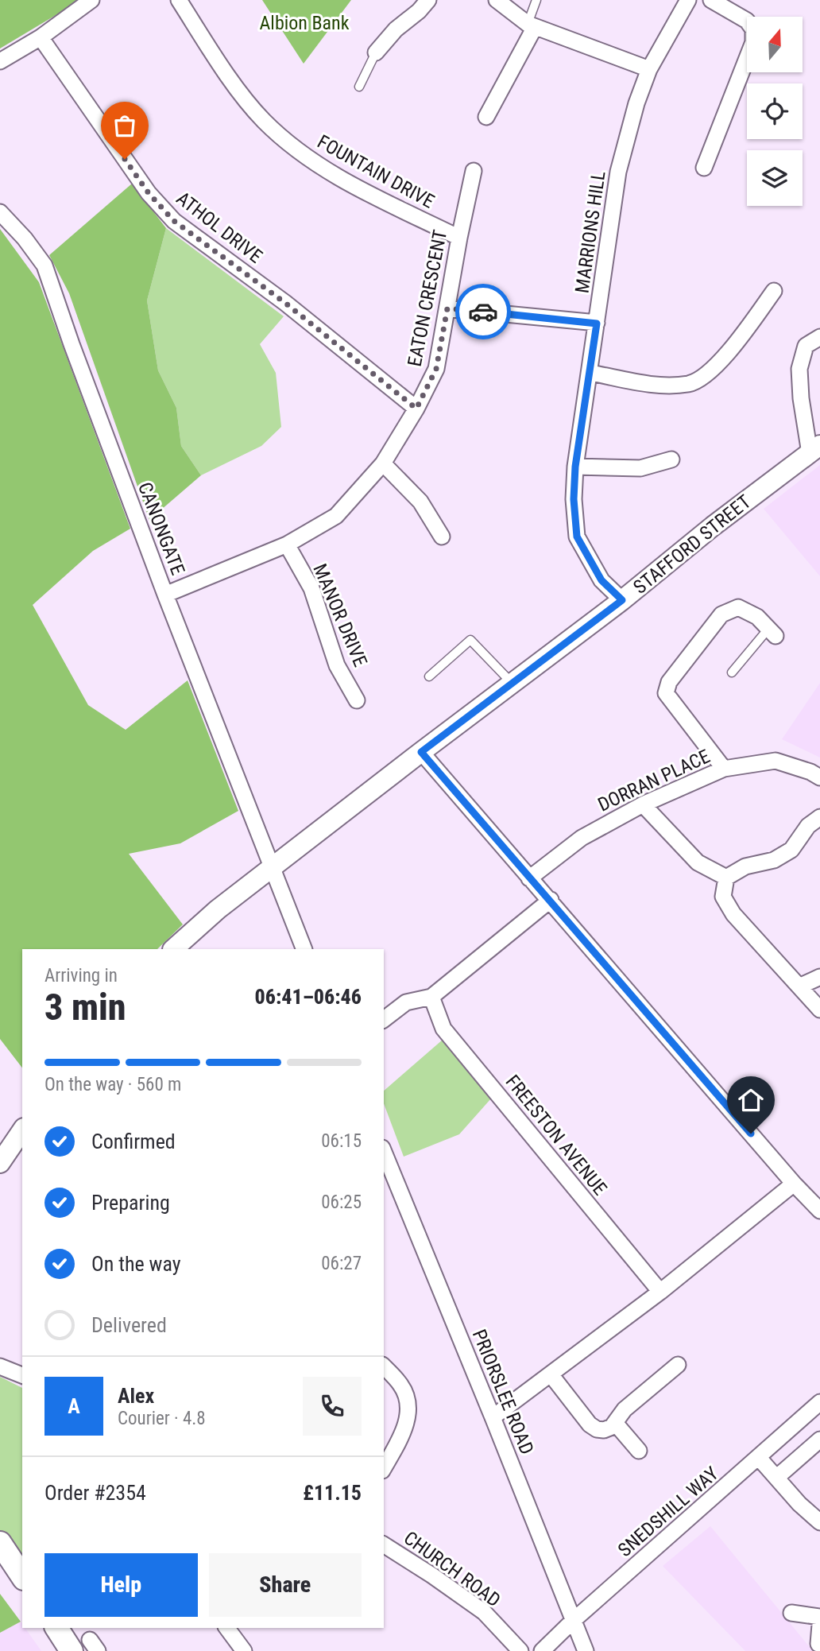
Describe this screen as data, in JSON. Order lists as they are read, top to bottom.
{
  "streets": {
    "street": [
      "FOUNTAIN DRIVE",
      "ATHOL DRIVE",
      "MARRIONS HILL",
      "EATON CRESCENT",
      "CANONGATE",
      "STAFFORD STREET",
      "MANOR DRIVE",
      "DORRAN PLACE",
      "FREESTON AVENUE",
      "PRIORSLEE ROAD",
      "SNEDSHILL WAY",
      "CHURCH ROAD"
    ]
  },
  "crossings": [
    ["FOUNTAIN DRIVE", "EATON CRESCENT"],
    ["ATHOL DRIVE", "EATON CRESCENT"],
    ["MARRIONS HILL", "STAFFORD STREET"],
    ["EATON CRESCENT", "CANONGATE"],
    ["EATON CRESCENT", "MANOR DRIVE"],
    ["CANONGATE", "STAFFORD STREET"],
    ["PRIORSLEE ROAD", "SNEDSHILL WAY"]
  ],
  "parks": ["Albion Bank"],
  "north": "top",
  "page": {
    "heading": ["3 min", "Arriving in", "06:41–06:46"],
    "panel": [
      "Alex",
      "Courier · 4.8",
      "Order #2354",
      "£11.15"
    ],
    "bar": "On the way · 560 m",
    "list": [
      ["Confirmed", "06:15"],
      ["Preparing", "06:25"],
      ["On the way", "06:27"],
      "Delivered"
    ],
    "round": "A",
    "buttons": ["Help", "Share"]
  }
}
